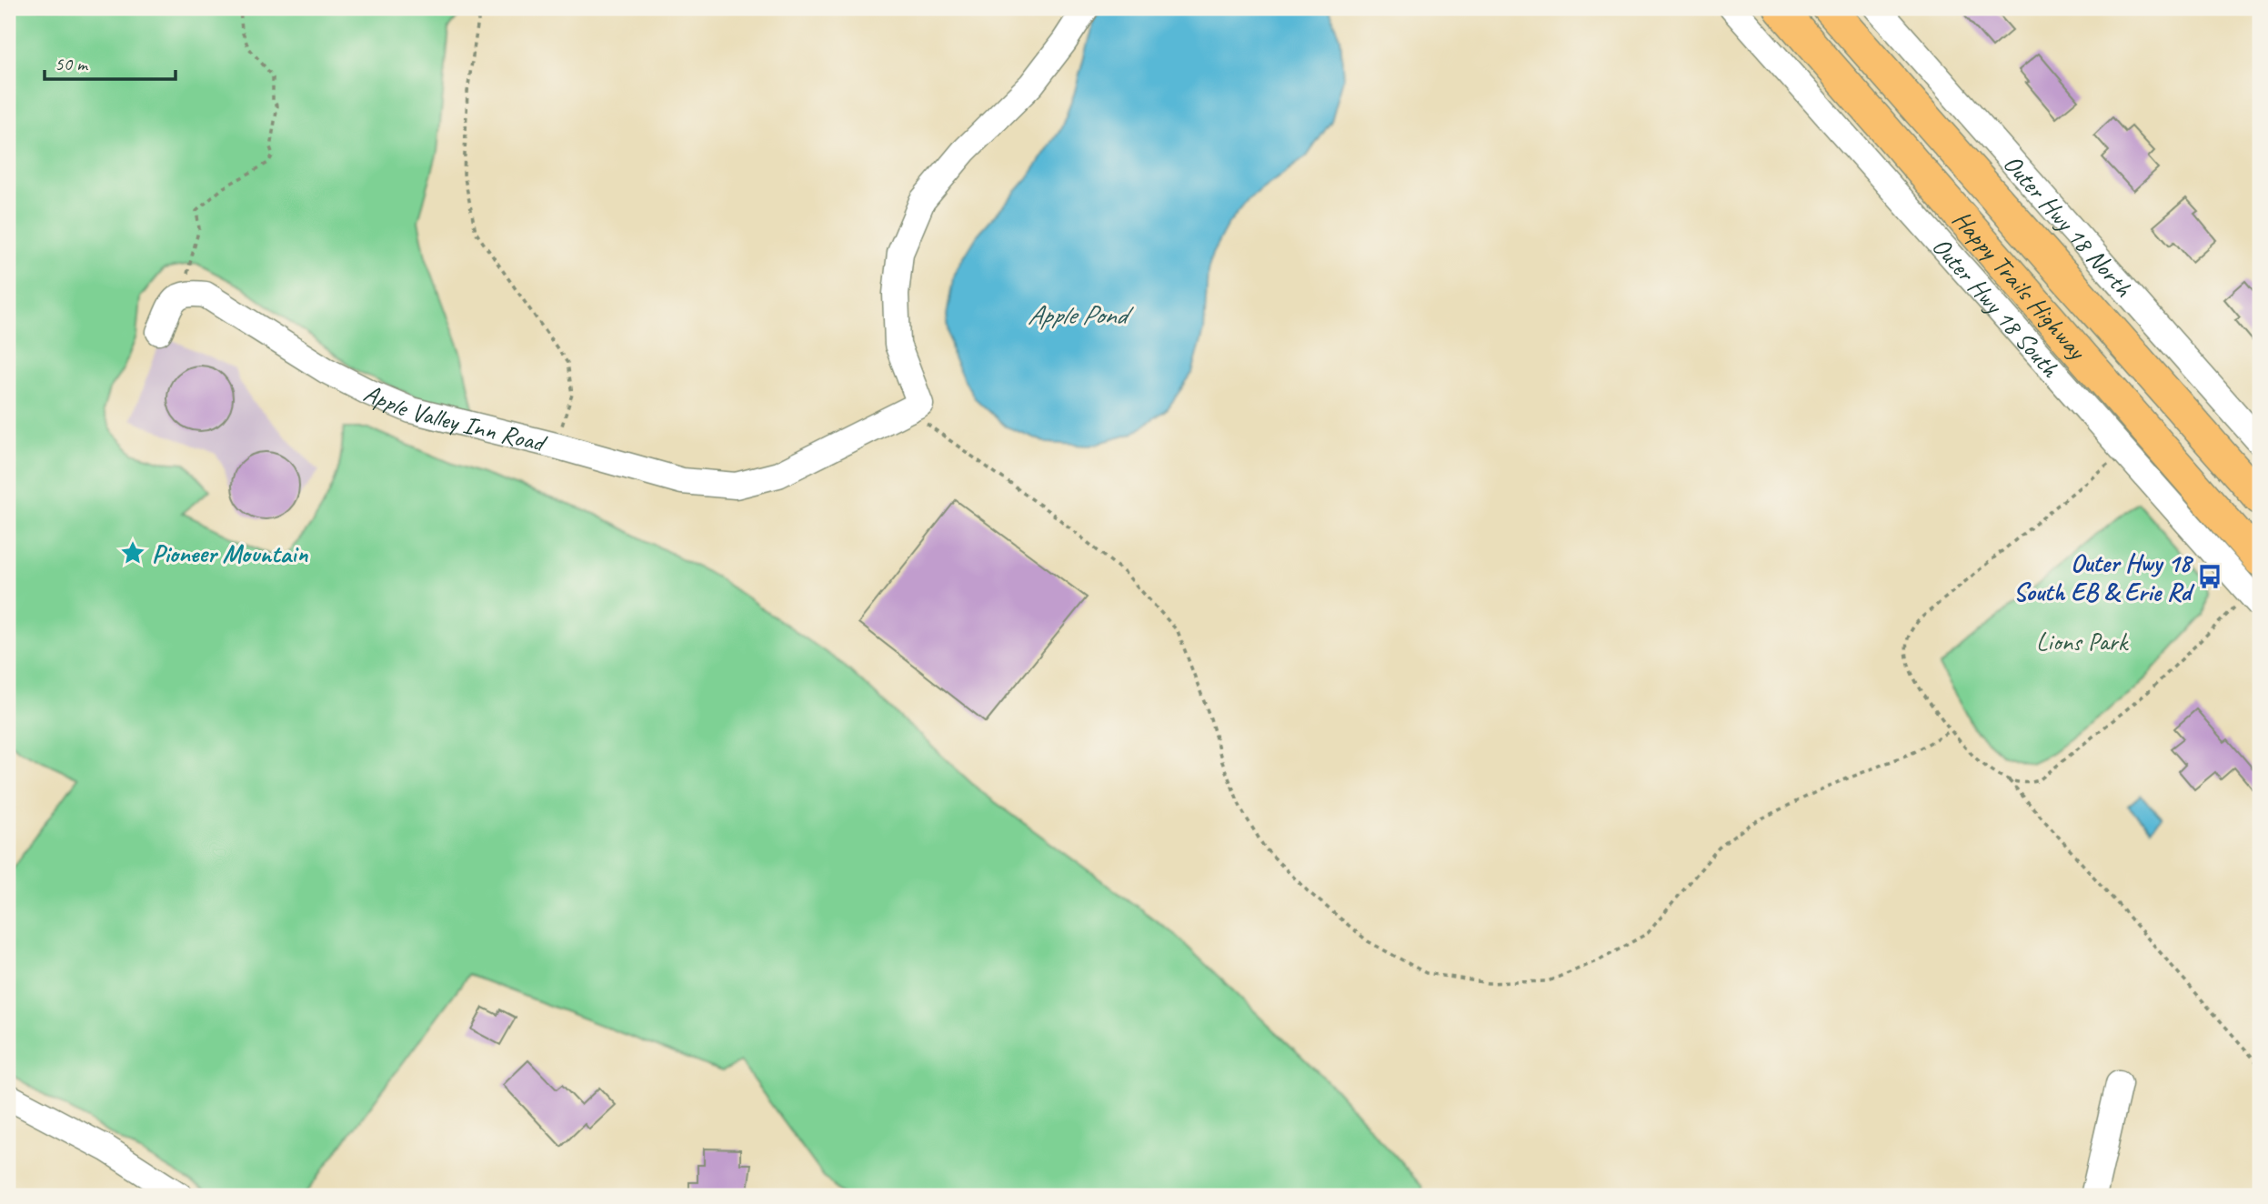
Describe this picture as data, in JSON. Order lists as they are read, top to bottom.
{
  "streets": {
    "main road": ["Happy Trails Highway"],
    "street": ["Outer Hwy 18 North", "Outer Hwy 18 South", "Apple Valley Inn Road"]
  },
  "water": ["Apple Pond"],
  "parks": ["Lions Park"],
  "places": {
    "place": ["Pioneer Mountain"],
    "bus stop": ["Outer Hwy 18 South EB & Erie Rd"]
  },
  "scale_bar": "50 m"
}
